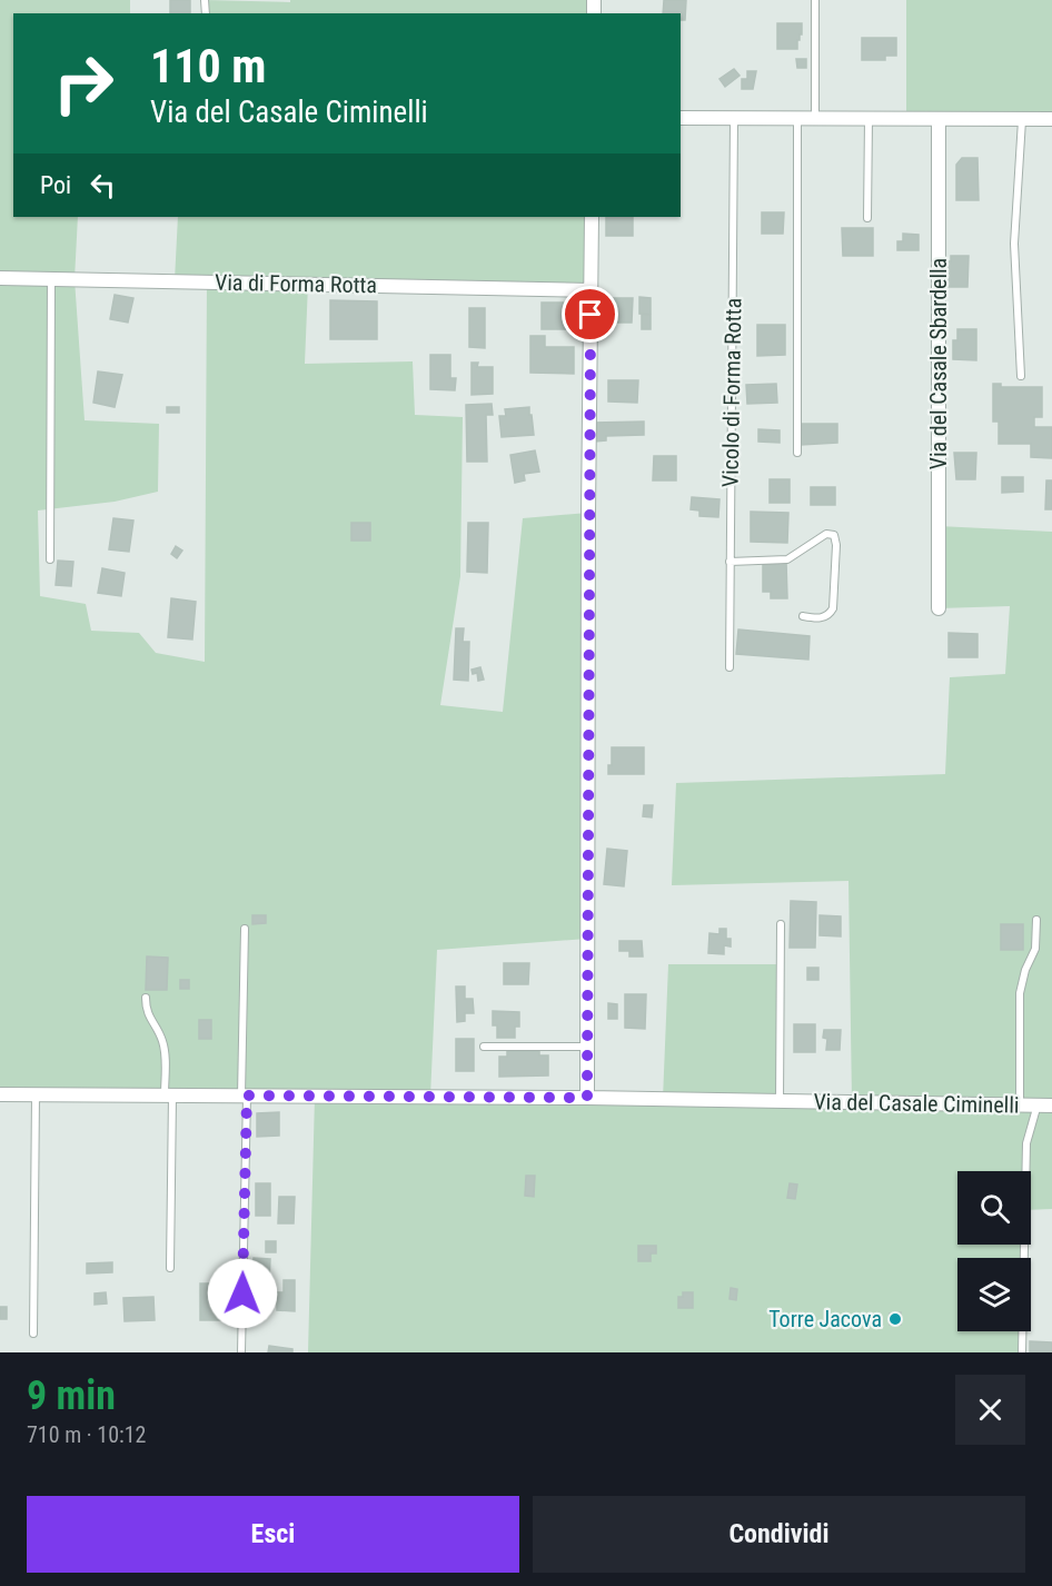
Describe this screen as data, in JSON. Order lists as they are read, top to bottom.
{
  "streets": {
    "street": ["Via di Forma Rotta", "Via del Casale Sbardella", "Via del Casale Ciminelli"],
    "lane": ["Vicolo di Forma Rotta"]
  },
  "places": ["Torre Jacova"],
  "page": {
    "turn": ["110 m", "Via del Casale Ciminelli"],
    "then": "Poi",
    "heading": ["9 min", "710 m · 10:12"],
    "buttons": ["Esci", "Condividi"]
  }
}
